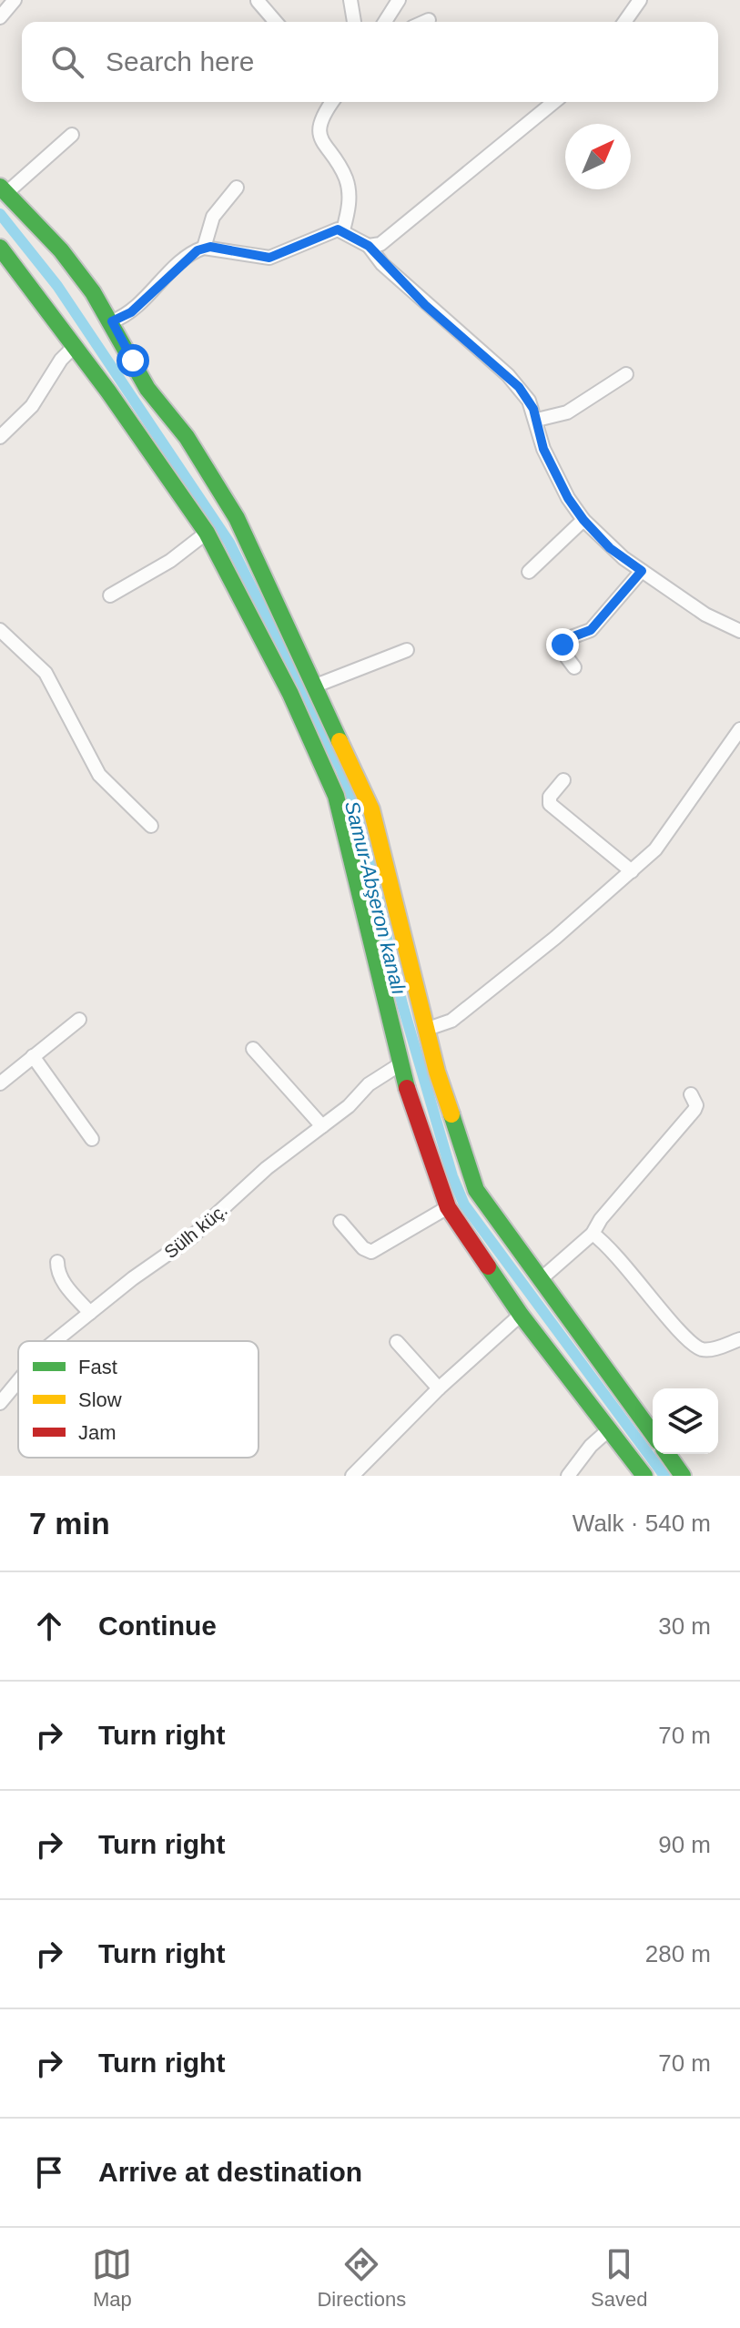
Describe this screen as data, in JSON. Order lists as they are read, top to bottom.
{
  "streets": {
    "street": ["Sülh küç."]
  },
  "water": ["Samur-Abşeron kanalı"],
  "legend": ["Fast", "Slow", "Jam"],
  "north": "top right",
  "page": {
    "search": "Search here",
    "heading": ["7 min", "Walk · 540 m"],
    "list": [
      ["Continue", "30 m"],
      ["Turn right", "70 m"],
      ["Turn right", "90 m"],
      ["Turn right", "280 m"],
      ["Turn right", "70 m"],
      "Arrive at destination"
    ],
    "nav": ["Map", "Directions", "Saved"]
  }
}
